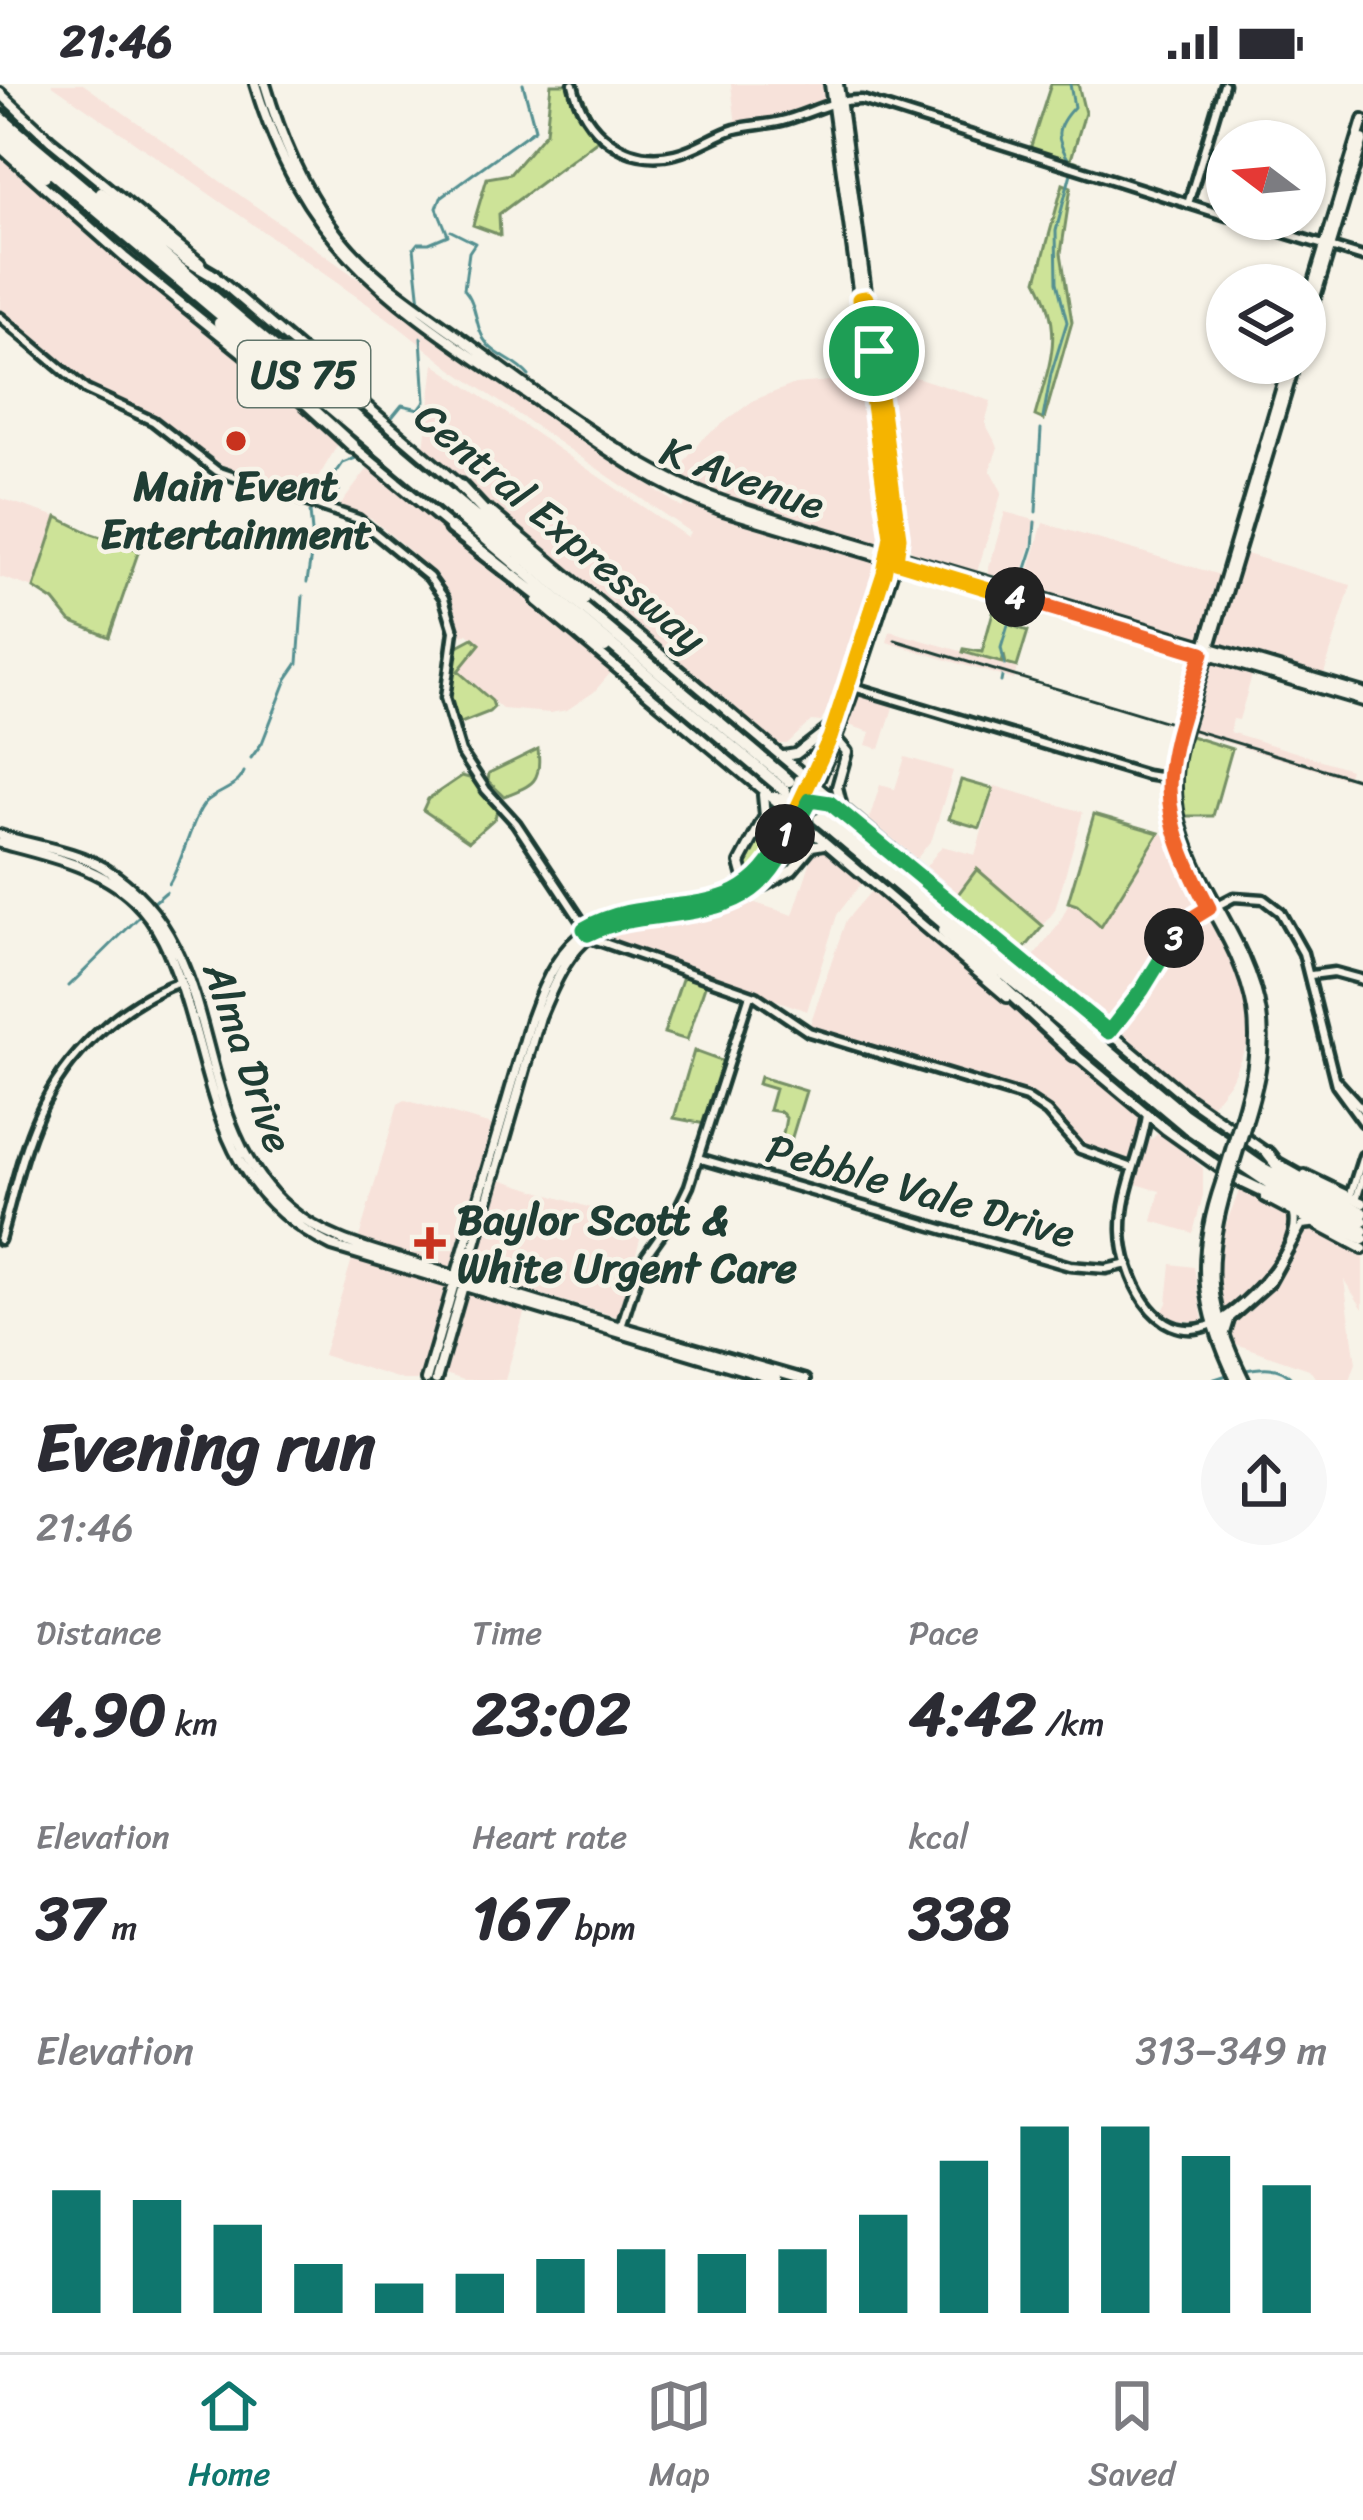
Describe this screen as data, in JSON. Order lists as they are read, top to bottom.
{
  "streets": {
    "highway": ["US 75", "Central Expressway"],
    "main road": ["K Avenue", "Alma Drive"],
    "street": ["Pebble Vale Drive"]
  },
  "places": {
    "other": ["Main Event Entertainment"],
    "health": ["Baylor Scott & White Urgent Care"]
  },
  "north": "left",
  "page": {
    "status": "21:46",
    "pins": ["4", "1", "3"],
    "heading": ["Evening run", "21:46"],
    "stats": [
      ["Distance", "4.90 km"],
      ["Time", "23:02"],
      ["Pace", "4:42 /km"],
      ["Elevation", "37 m"],
      ["Heart rate", "167 bpm"],
      ["kcal", "338"]
    ],
    "chart": ["Elevation", "313–349 m"],
    "tabs": ["Home", "Map", "Saved"]
  }
}
